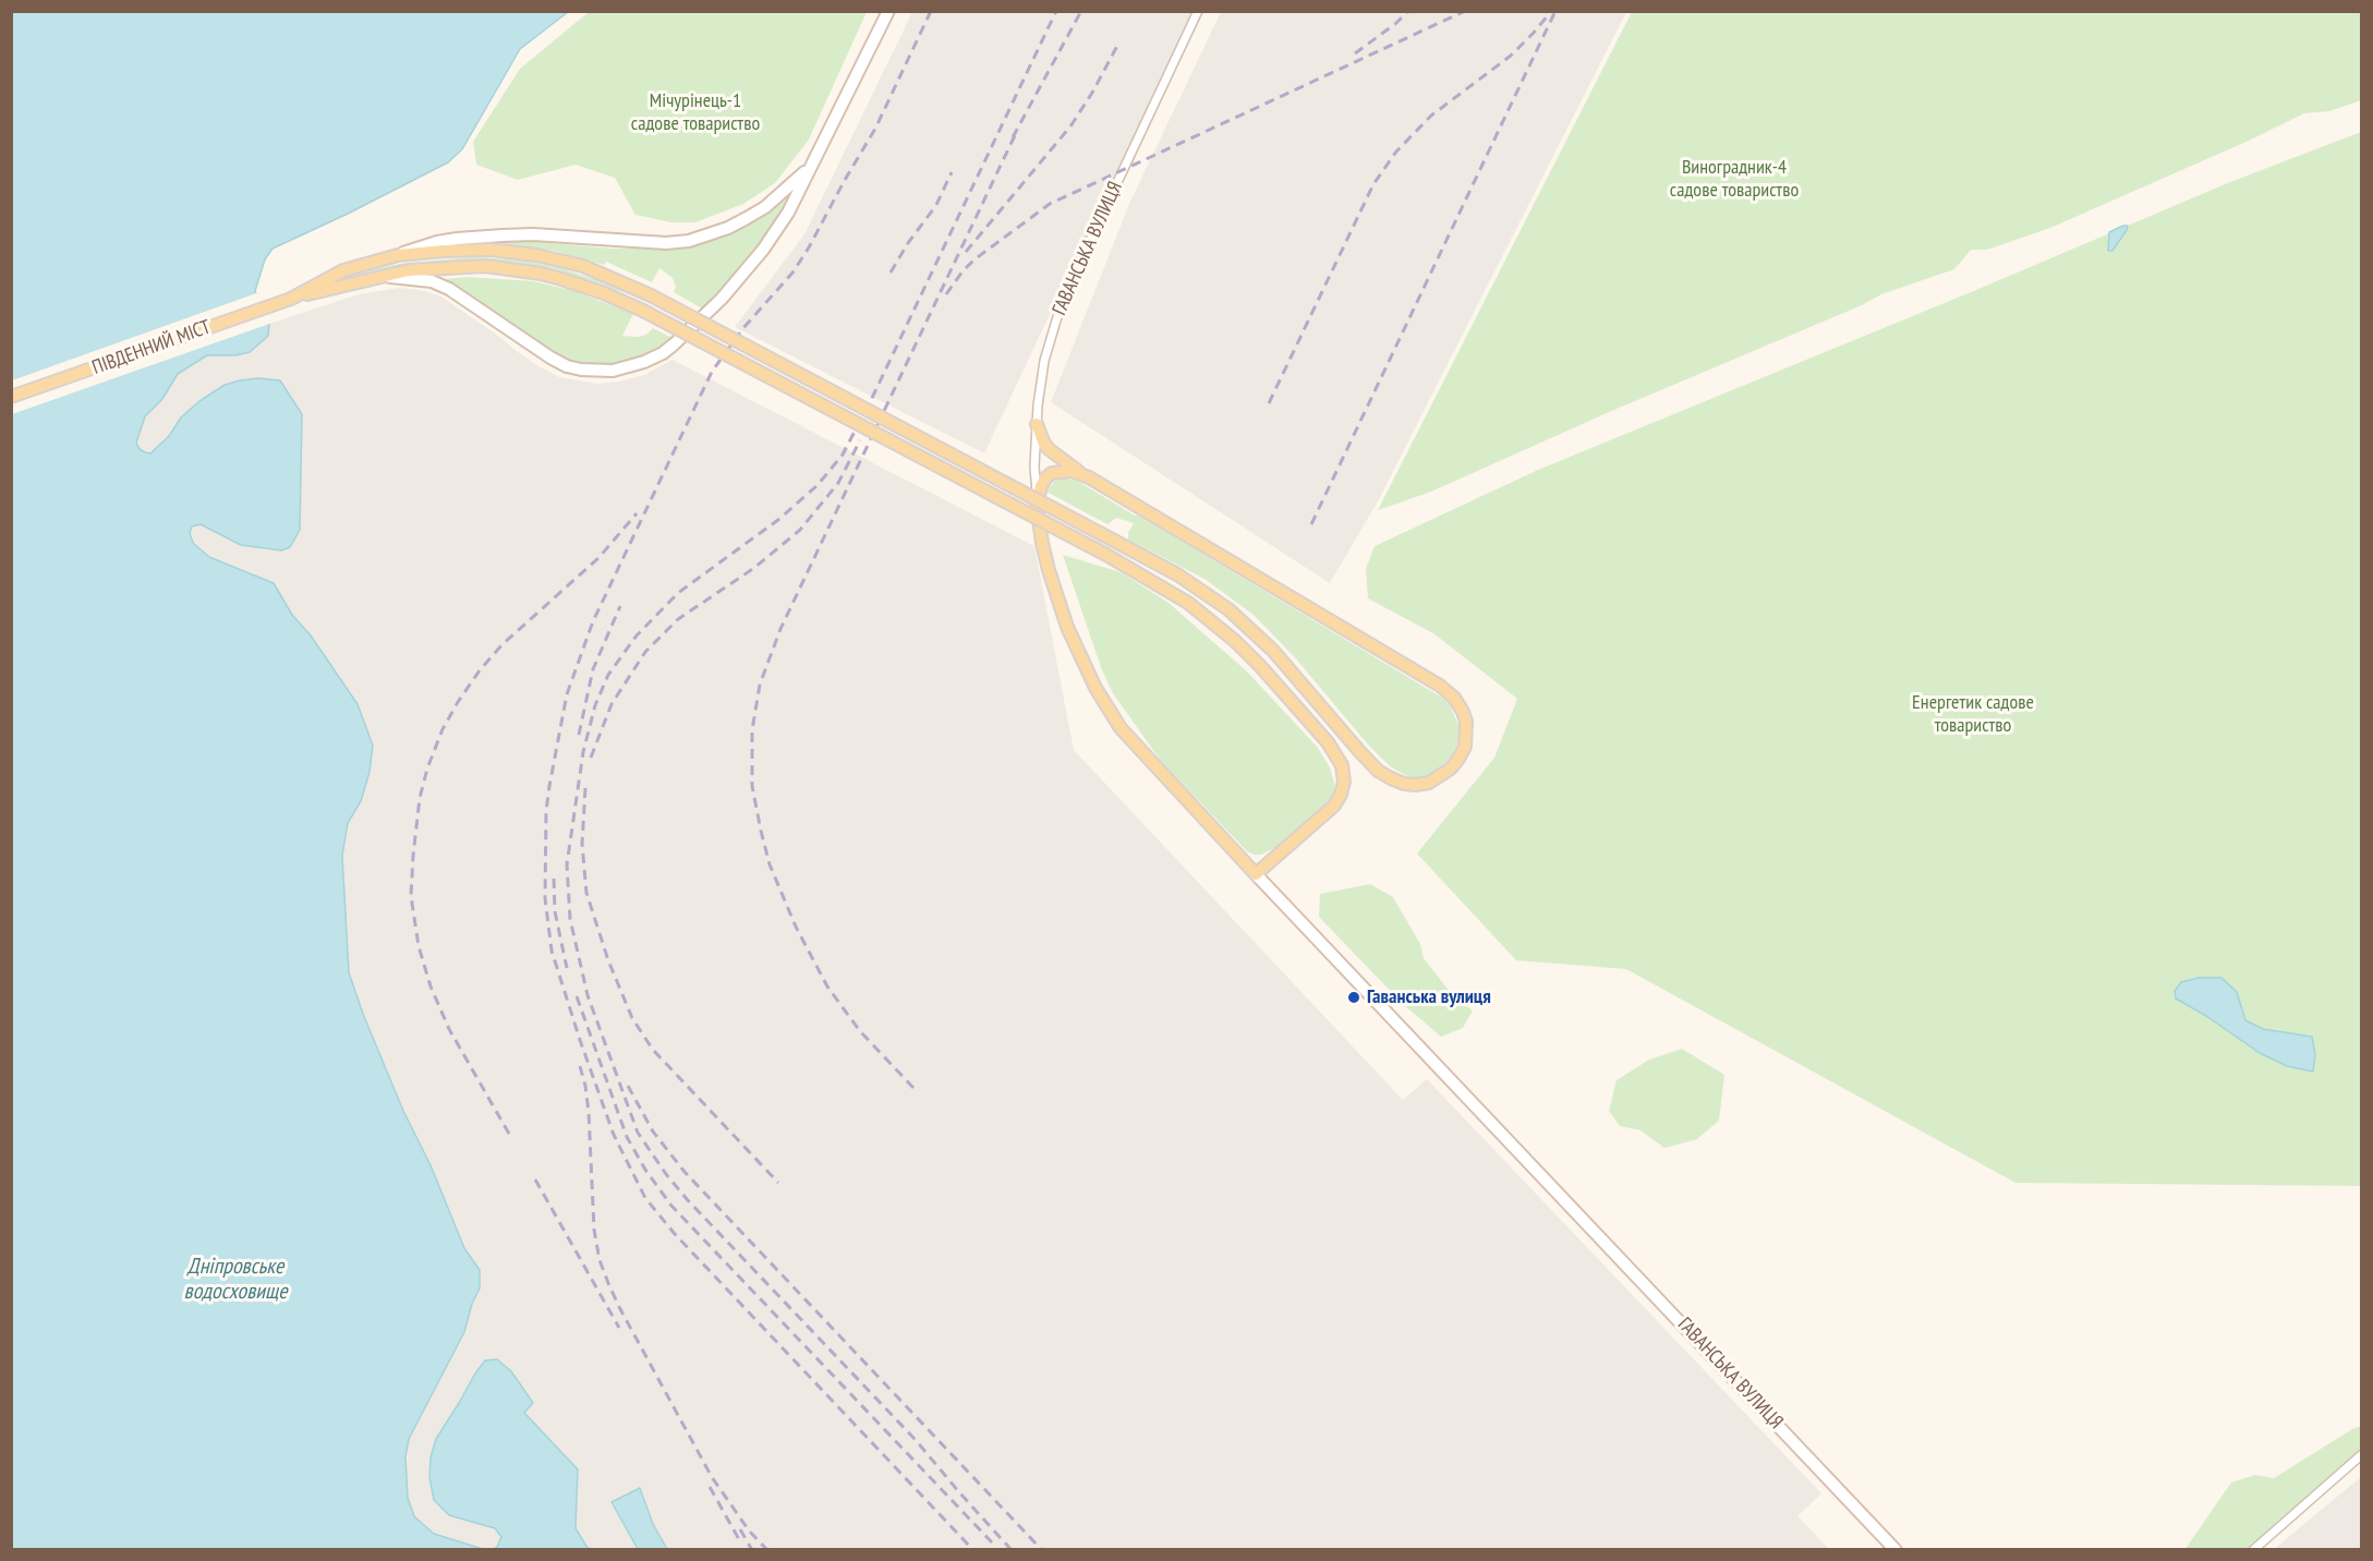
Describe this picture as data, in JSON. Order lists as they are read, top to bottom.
{
  "streets": {
    "main road": ["ГАВАНСЬКА ВУЛИЦЯ", "ПІВДЕННИЙ МІСТ"]
  },
  "water": ["Дніпровське водосховище"],
  "parks": ["Мічурінець-1 садове товариство", "Виноградник-4 садове товариство", "Енергетик садове товариство"],
  "places": ["Гаванська вулиця"]
}
